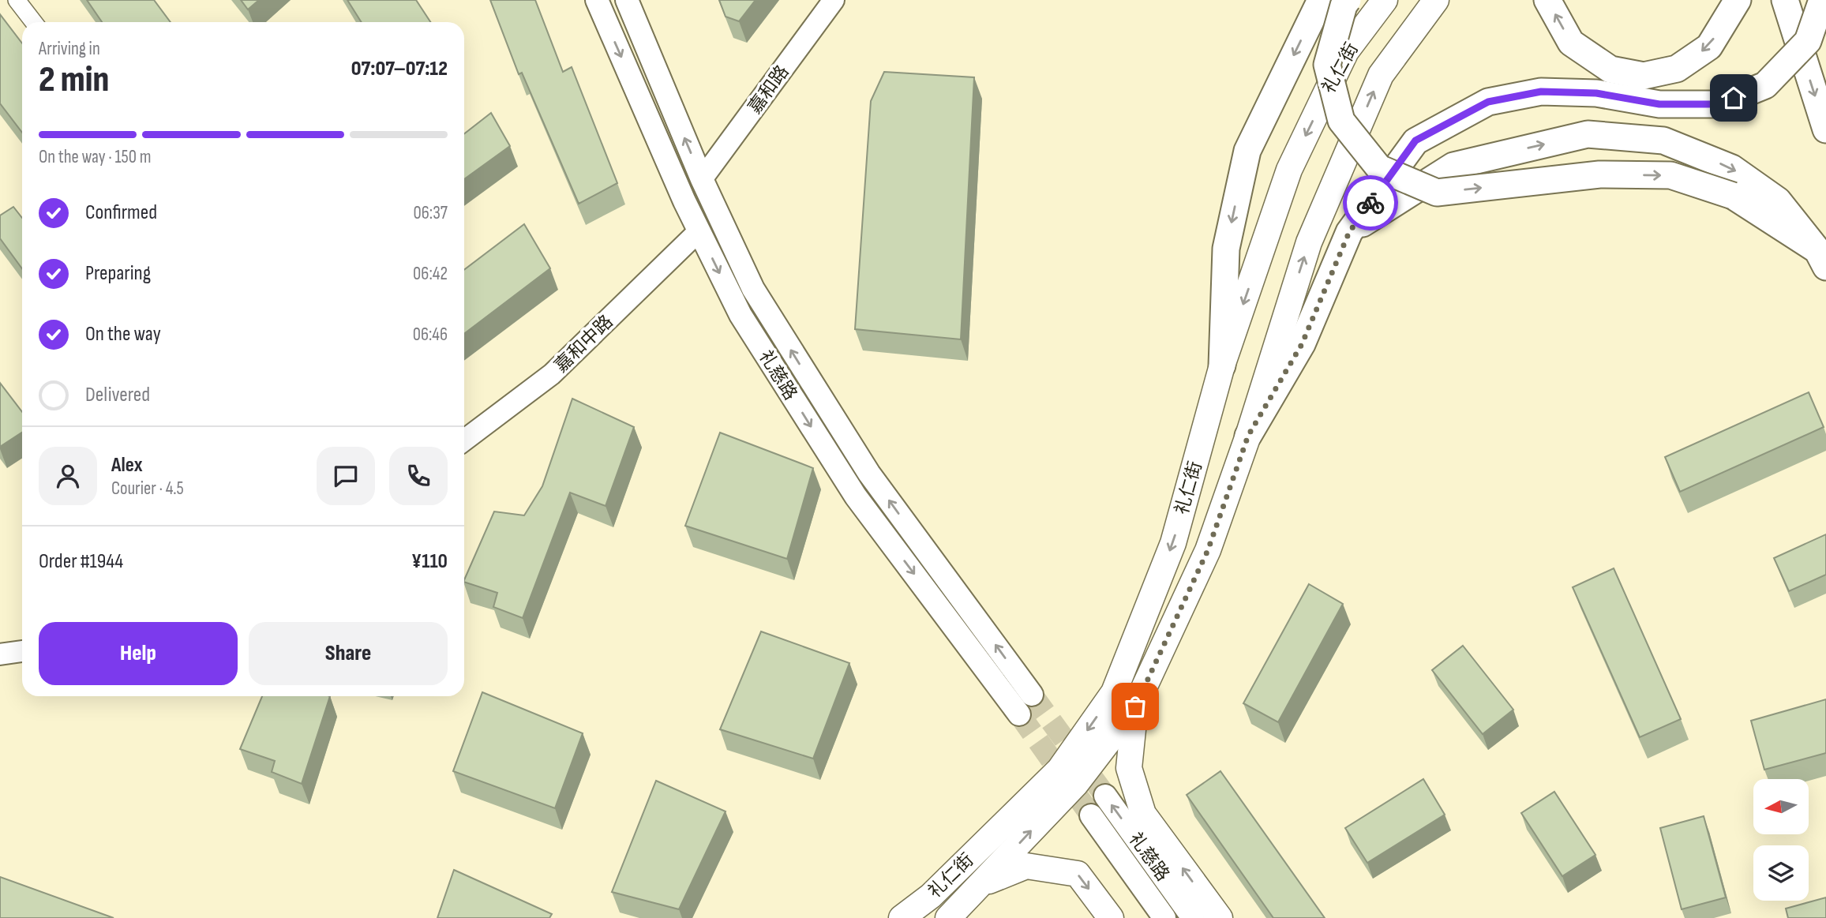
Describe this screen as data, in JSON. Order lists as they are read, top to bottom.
{
  "streets": {
    "main road": ["礼仁街", "礼慈路"],
    "street": ["嘉和路", "嘉和中路"]
  },
  "crossings": [
    ["嘉和路", "礼慈路"],
    ["嘉和中路", "礼慈路"]
  ],
  "north": "left",
  "page": {
    "heading": ["2 min", "Arriving in", "07:07–07:12"],
    "panel": [
      "Alex",
      "Courier · 4.5",
      "Order #1944",
      "¥110"
    ],
    "bar": "On the way · 150 m",
    "list": [
      ["Confirmed", "06:37"],
      ["Preparing", "06:42"],
      ["On the way", "06:46"],
      "Delivered"
    ],
    "buttons": ["Help", "Share"]
  }
}
